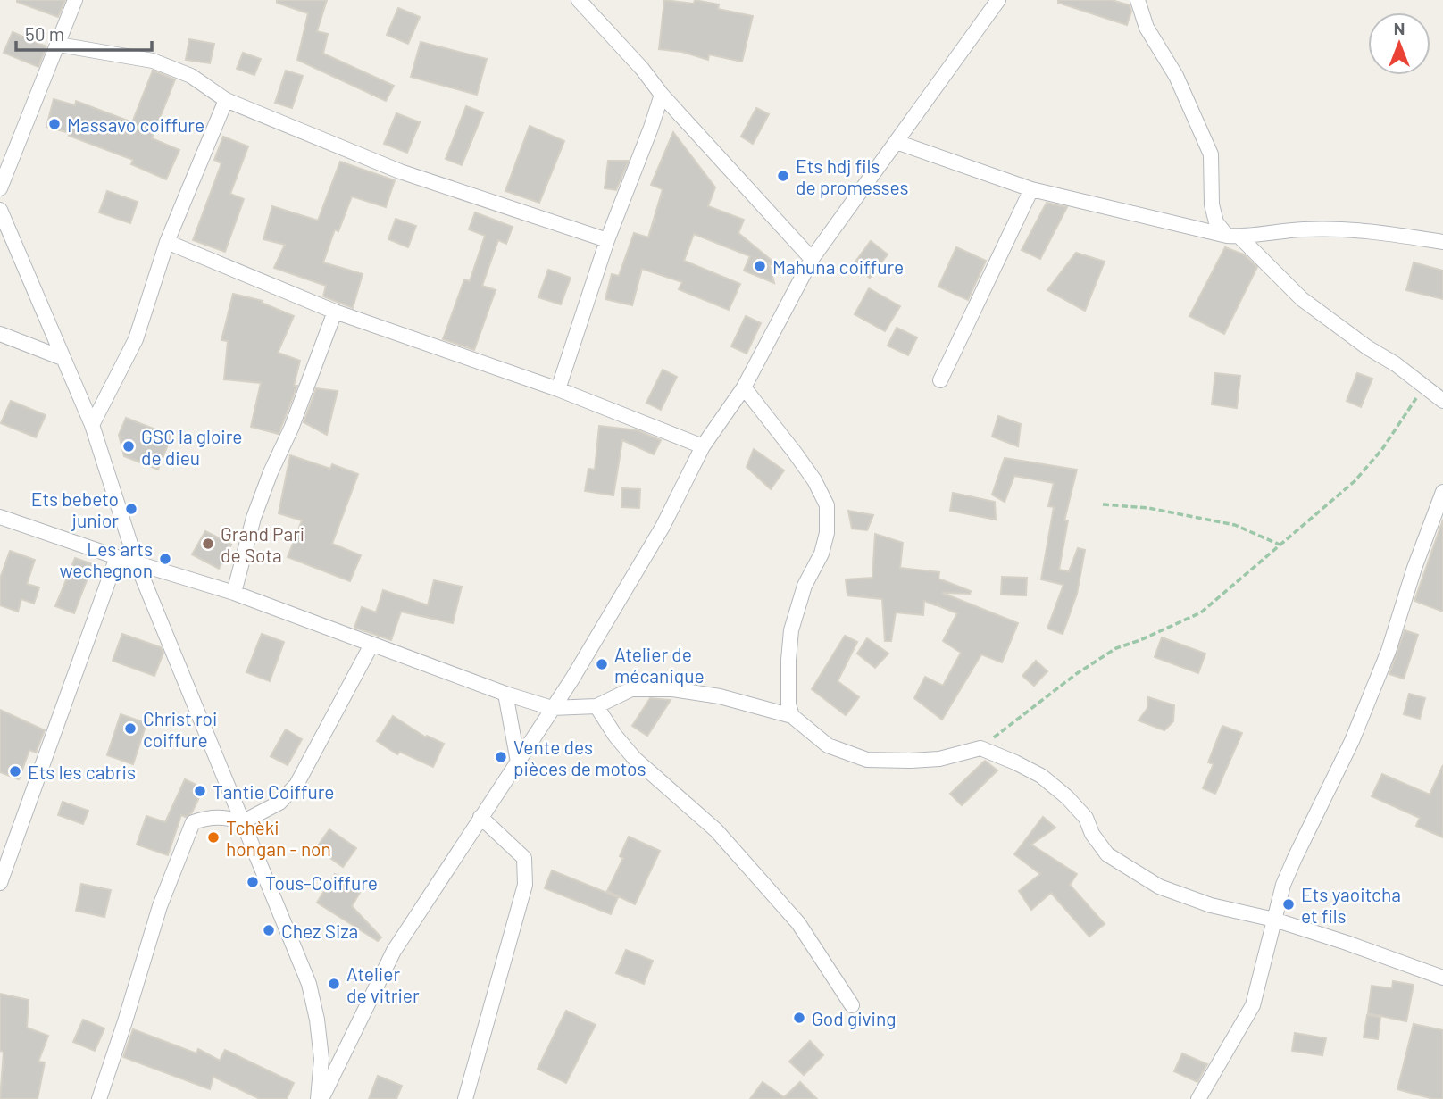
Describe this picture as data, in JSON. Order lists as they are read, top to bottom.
{
  "places": [
    "Massavo coiffure",
    "Ets hdj fils de promesses",
    "Mahuna coiffure",
    "GSC la gloire de dieu",
    "Ets bebeto junior",
    "Grand Pari de Sota",
    "Les arts wechegnon",
    "Atelier de mécanique",
    "Christ roi coiffure",
    "Vente des pièces de motos",
    "Ets les cabris",
    "Tantie Coiffure",
    "Tchèki hongan - non",
    "Tous-Coiffure",
    "Ets yaoitcha et fils",
    "Chez Siza",
    "Atelier de vitrier",
    "God giving"
  ],
  "scale_bar": "50 m",
  "north": "top"
}
